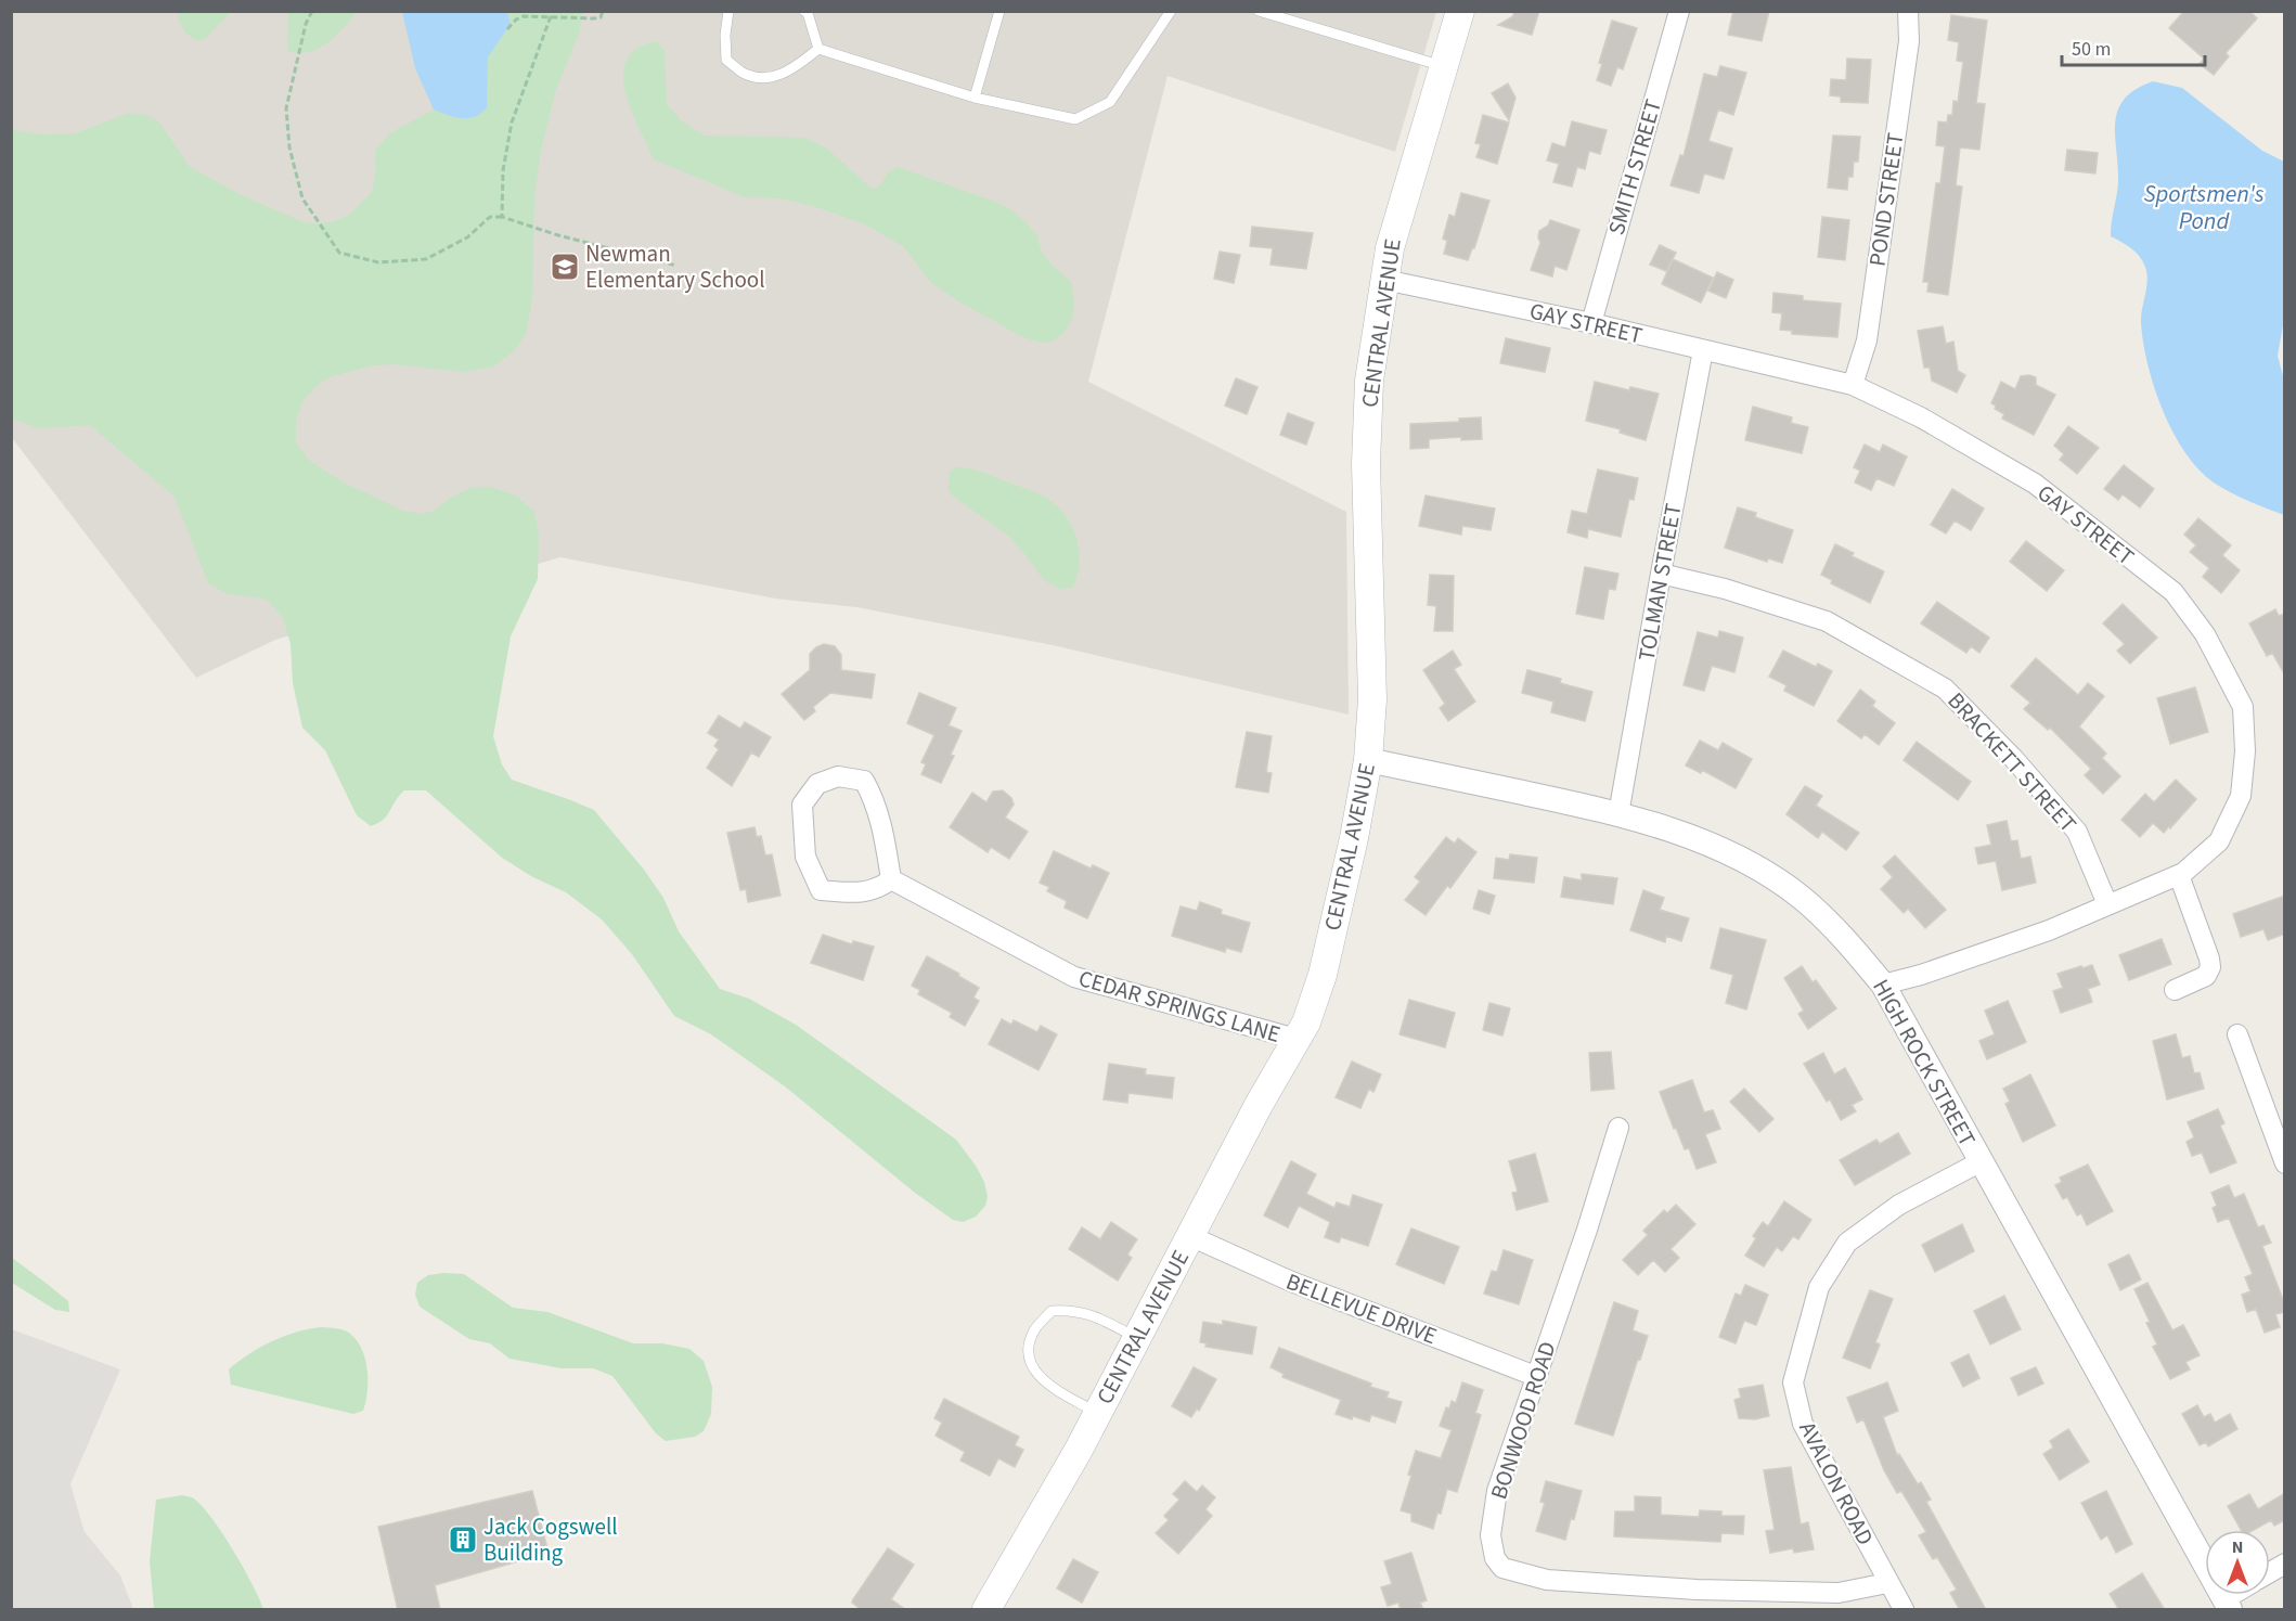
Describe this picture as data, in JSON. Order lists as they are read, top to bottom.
{
  "streets": {
    "main road": ["CENTRAL AVENUE"],
    "street": [
      "SMITH STREET",
      "POND STREET",
      "GAY STREET",
      "TOLMAN STREET",
      "BRACKETT STREET",
      "CEDAR SPRINGS LANE",
      "HIGH ROCK STREET",
      "BELLEVUE DRIVE",
      "BONWOOD ROAD",
      "AVALON ROAD"
    ]
  },
  "crossings": [
    ["SMITH STREET", "GAY STREET"],
    ["POND STREET", "GAY STREET"],
    ["CENTRAL AVENUE", "GAY STREET"],
    ["CENTRAL AVENUE", "CEDAR SPRINGS LANE"],
    ["CENTRAL AVENUE", "HIGH ROCK STREET"],
    ["CENTRAL AVENUE", "BELLEVUE DRIVE"],
    ["GAY STREET", "TOLMAN STREET"],
    ["GAY STREET", "BRACKETT STREET"],
    ["GAY STREET", "HIGH ROCK STREET"],
    ["TOLMAN STREET", "BRACKETT STREET"],
    ["TOLMAN STREET", "HIGH ROCK STREET"],
    ["HIGH ROCK STREET", "AVALON ROAD"],
    ["BELLEVUE DRIVE", "BONWOOD ROAD"],
    ["BONWOOD ROAD", "AVALON ROAD"]
  ],
  "water": ["Sportsmen's Pond"],
  "places": {
    "school or university": ["Newman Elementary School"],
    "building": ["Jack Cogswell Building"]
  },
  "scale_bar": "50 m",
  "north": "top"
}
